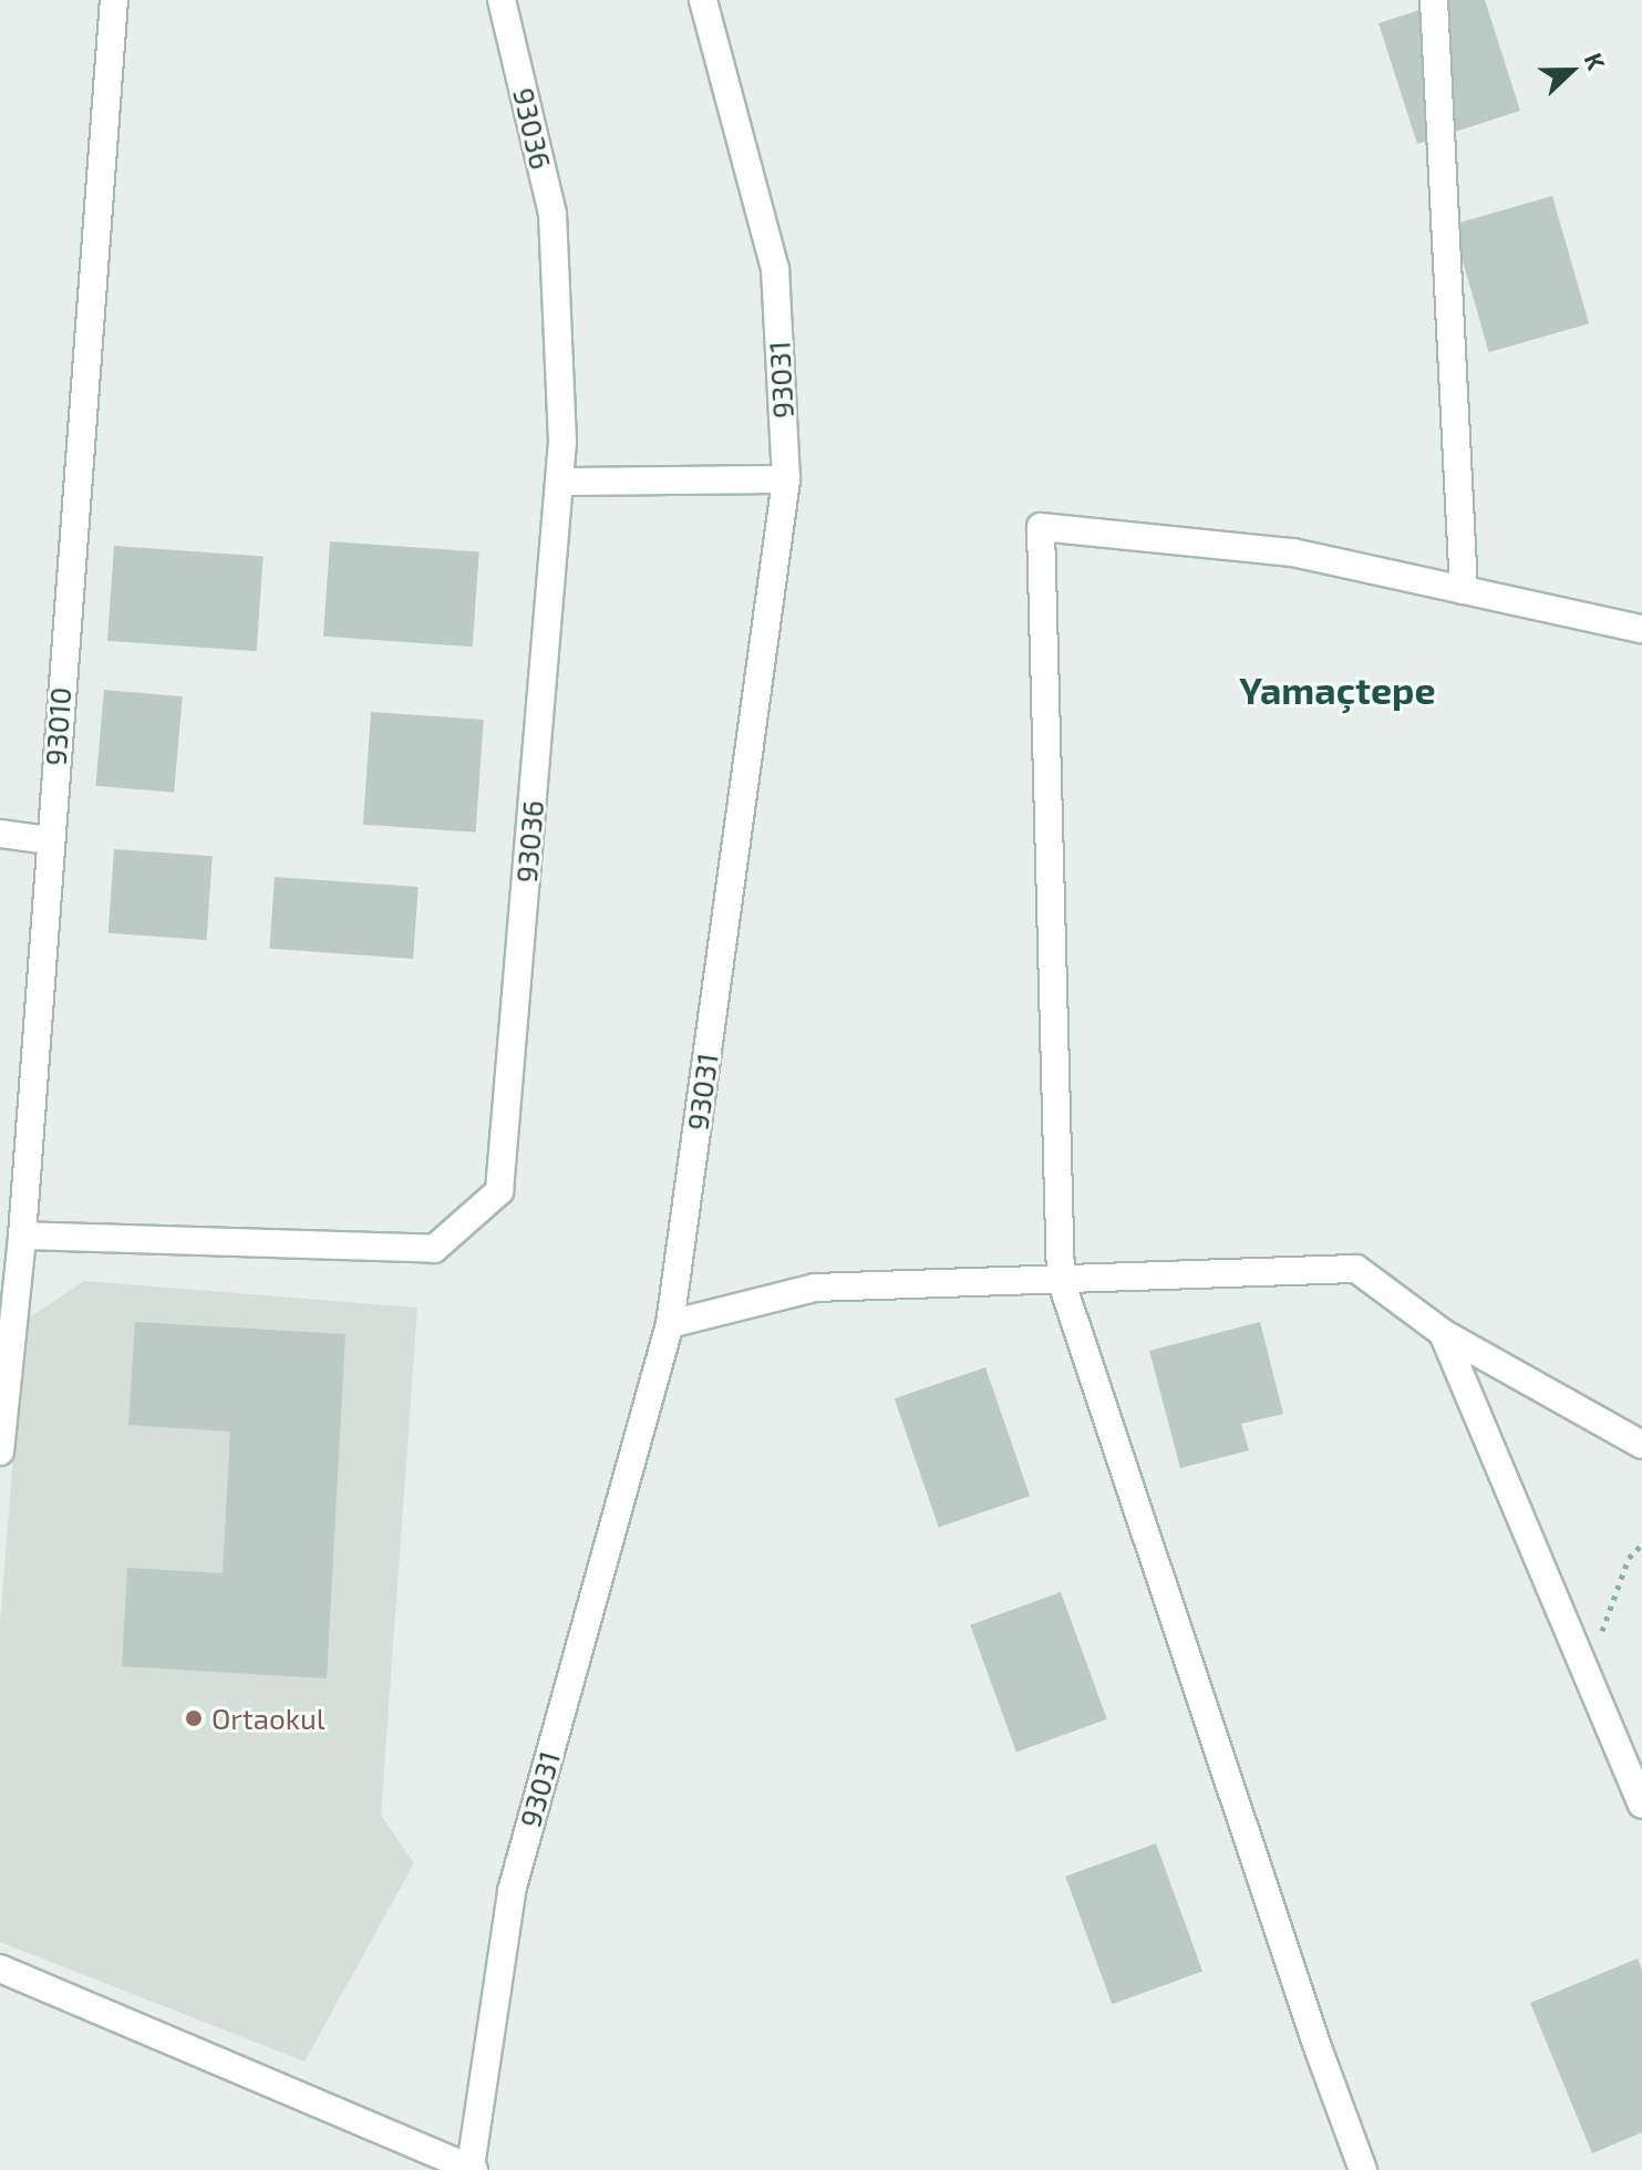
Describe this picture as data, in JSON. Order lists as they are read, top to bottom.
{
  "streets": {
    "street": ["93036", "93031", "93010"]
  },
  "crossings": [
    ["93036", "93010"]
  ],
  "districts": ["Yamaçtepe"],
  "places": ["Ortaokul"],
  "north": "right"
}
